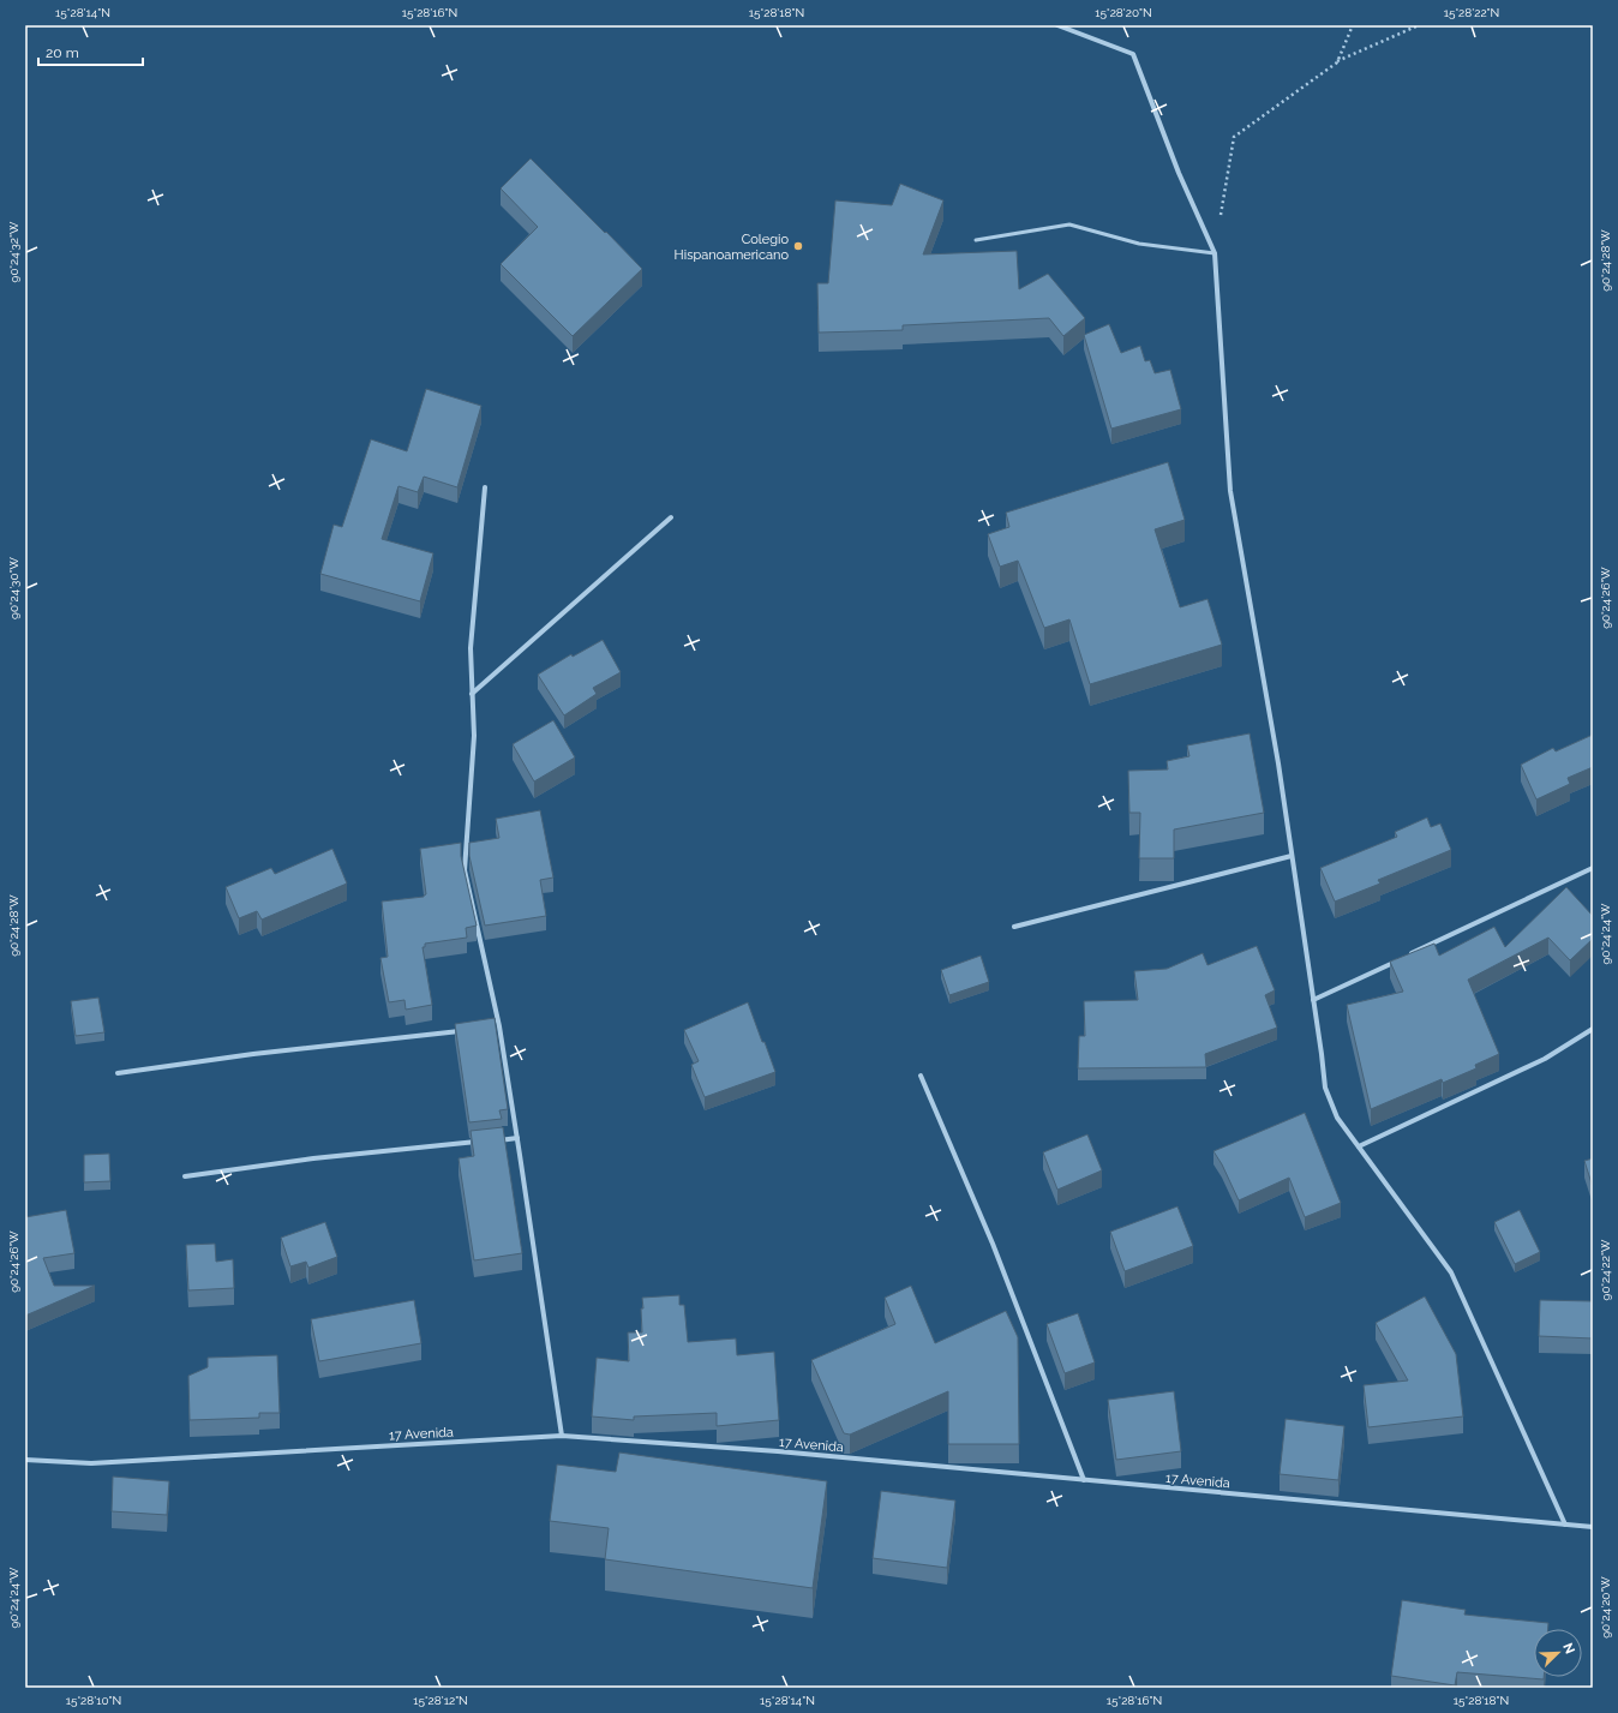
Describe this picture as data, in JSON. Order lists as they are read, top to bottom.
{
  "streets": {
    "street": ["17 Avenida"]
  },
  "places": ["Colegio Hispanoamericano"],
  "scale_bar": "20 m",
  "north": "top right",
  "coordinates": [
    "15°28'14\"N",
    "15°28'16\"N",
    "15°28'18\"N",
    "15°28'20\"N",
    "15°28'22\"N",
    "90°24'32\"W",
    "90°24'28\"W",
    "90°24'30\"W",
    "90°24'26\"W",
    "90°24'24\"W",
    "90°24'22\"W",
    "90°24'20\"W",
    "15°28'10\"N",
    "15°28'12\"N"
  ]
}
